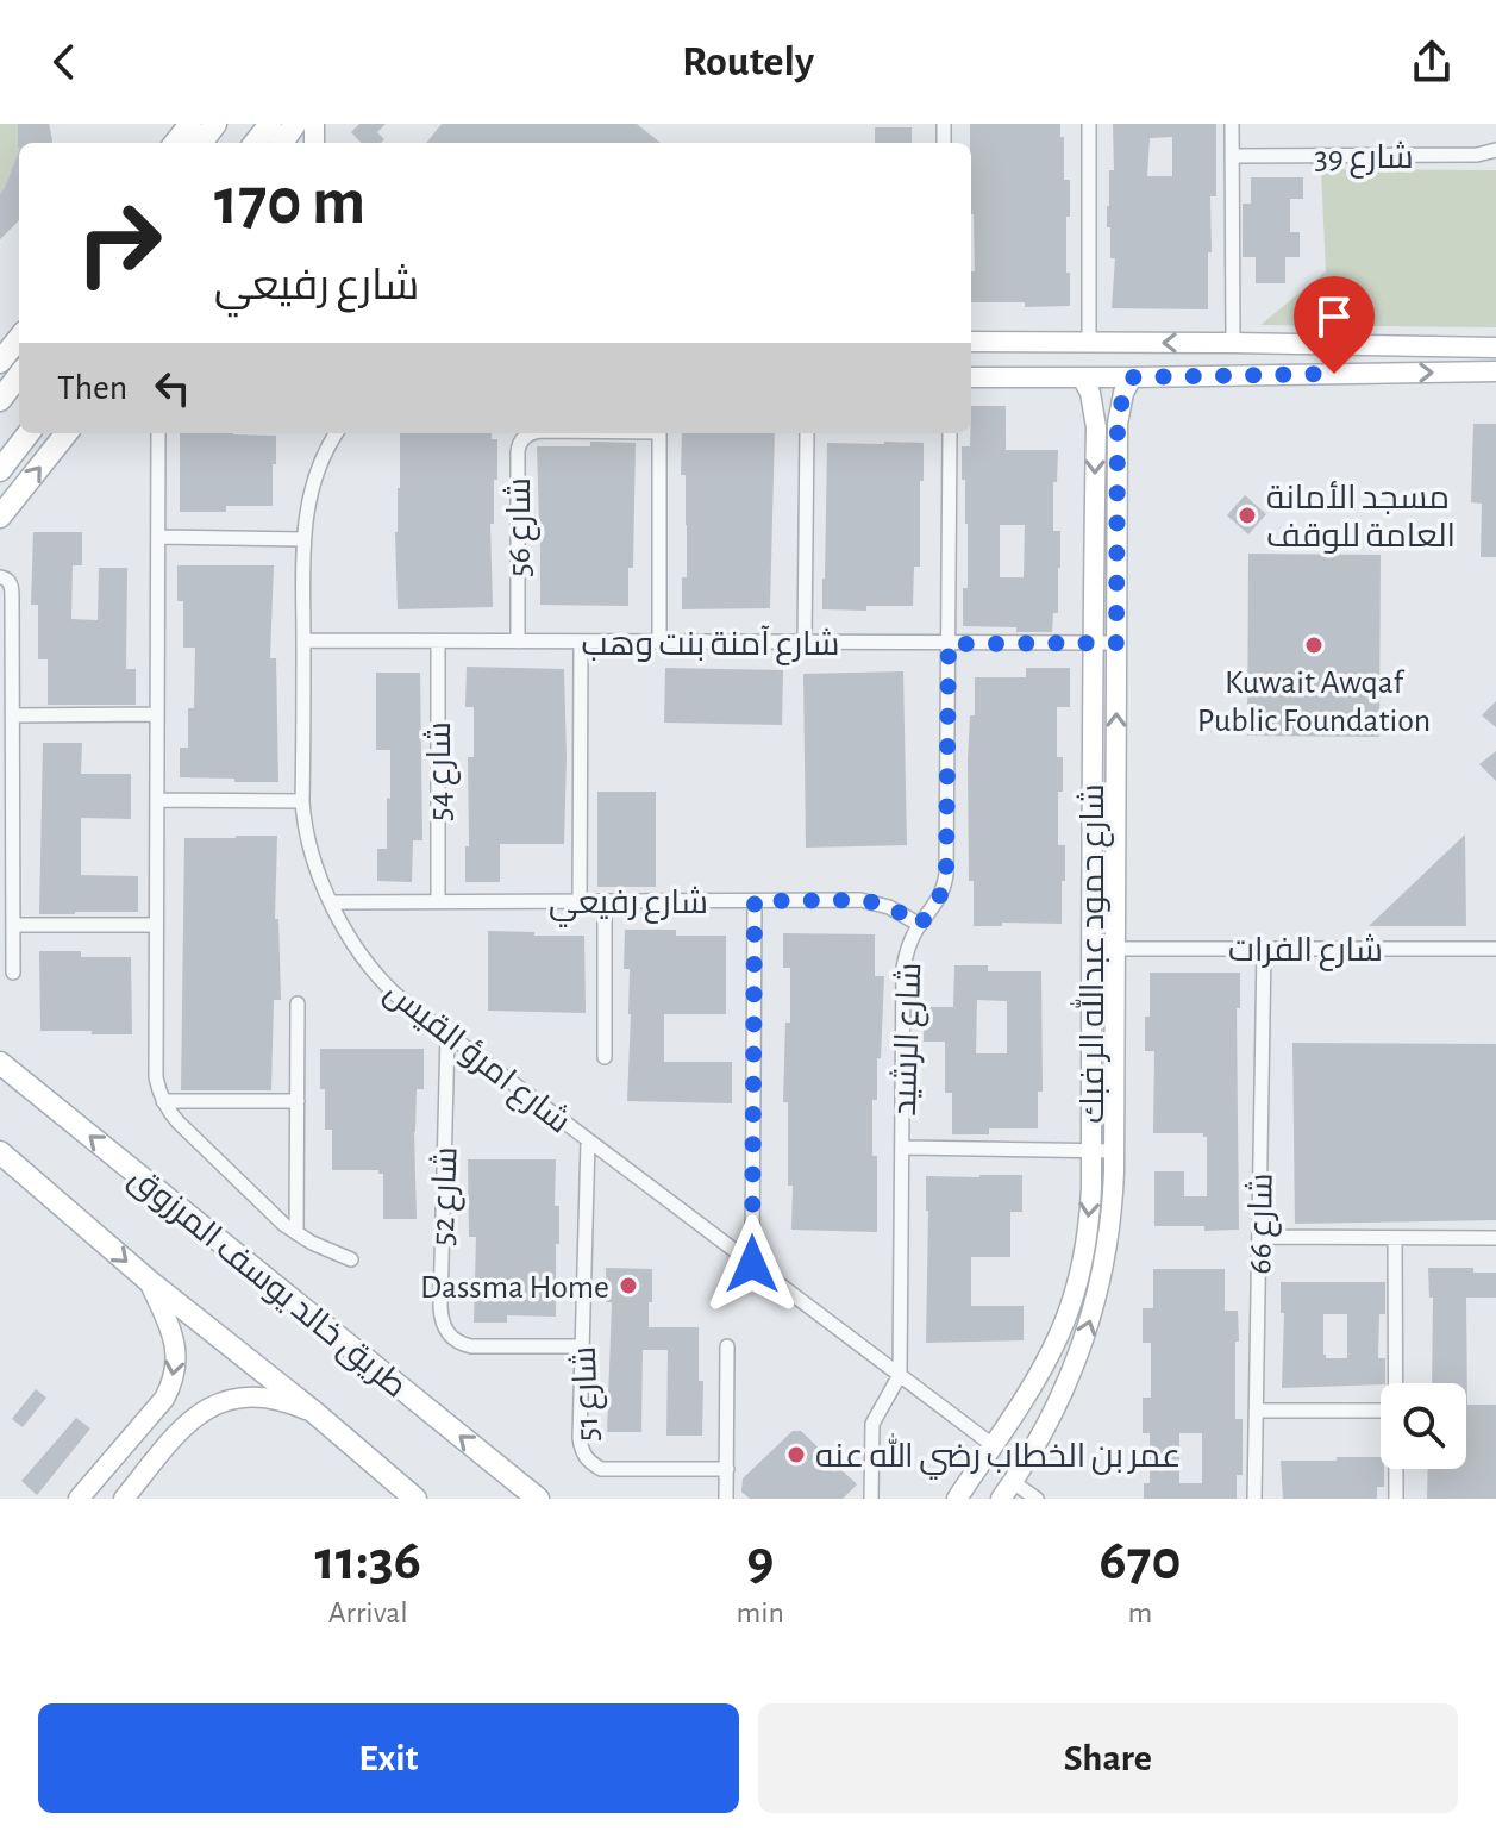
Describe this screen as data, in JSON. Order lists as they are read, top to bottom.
{
  "streets": {
    "main road": ["طريق خالد يوسف المرزوق"],
    "street": [
      "شارع 39",
      "شارع 56",
      "شارع آمنة بنت وهب",
      "شارع 54",
      "شارع رفيعي",
      "شارع الفرات",
      "شارع حمود عبدالله الر فبك",
      "شارع الرشيد",
      "شارع امرؤ القيس",
      "شارع 52",
      "شارع 66",
      "شارع 51"
    ]
  },
  "crossings": [
    ["شارع 56", "شارع آمنة بنت وهب"],
    ["شارع آمنة بنت وهب", "شارع 54"],
    ["شارع آمنة بنت وهب", "شارع حمود عبدالله الر فبك"],
    ["شارع آمنة بنت وهب", "شارع الرشيد"],
    ["شارع آمنة بنت وهب", "شارع امرؤ القيس"],
    ["شارع 54", "شارع رفيعي"],
    ["شارع رفيعي", "شارع الرشيد"],
    ["شارع رفيعي", "شارع امرؤ القيس"],
    ["شارع الفرات", "شارع حمود عبدالله الر فبك"],
    ["شارع الفرات", "شارع 66"],
    ["شارع حمود عبدالله الر فبك", "شارع امرؤ القيس"],
    ["شارع الرشيد", "شارع امرؤ القيس"],
    ["شارع امرؤ القيس", "شارع 52"],
    ["شارع امرؤ القيس", "شارع 51"],
    ["شارع 52", "شارع 51"]
  ],
  "places": [
    "مسجد الأمانة العامة للوقف",
    "Kuwait Awqaf Public Foundation",
    "Dassma Home",
    "عمر بن الخطاب رضي الله عنه"
  ],
  "page": {
    "header": "Routely",
    "turn": ["170 m", "شارع رفيعي"],
    "then": "Then",
    "eta": [
      "11:36",
      "Arrival",
      "9",
      "min",
      "670",
      "m"
    ],
    "buttons": ["Exit", "Share"]
  }
}
